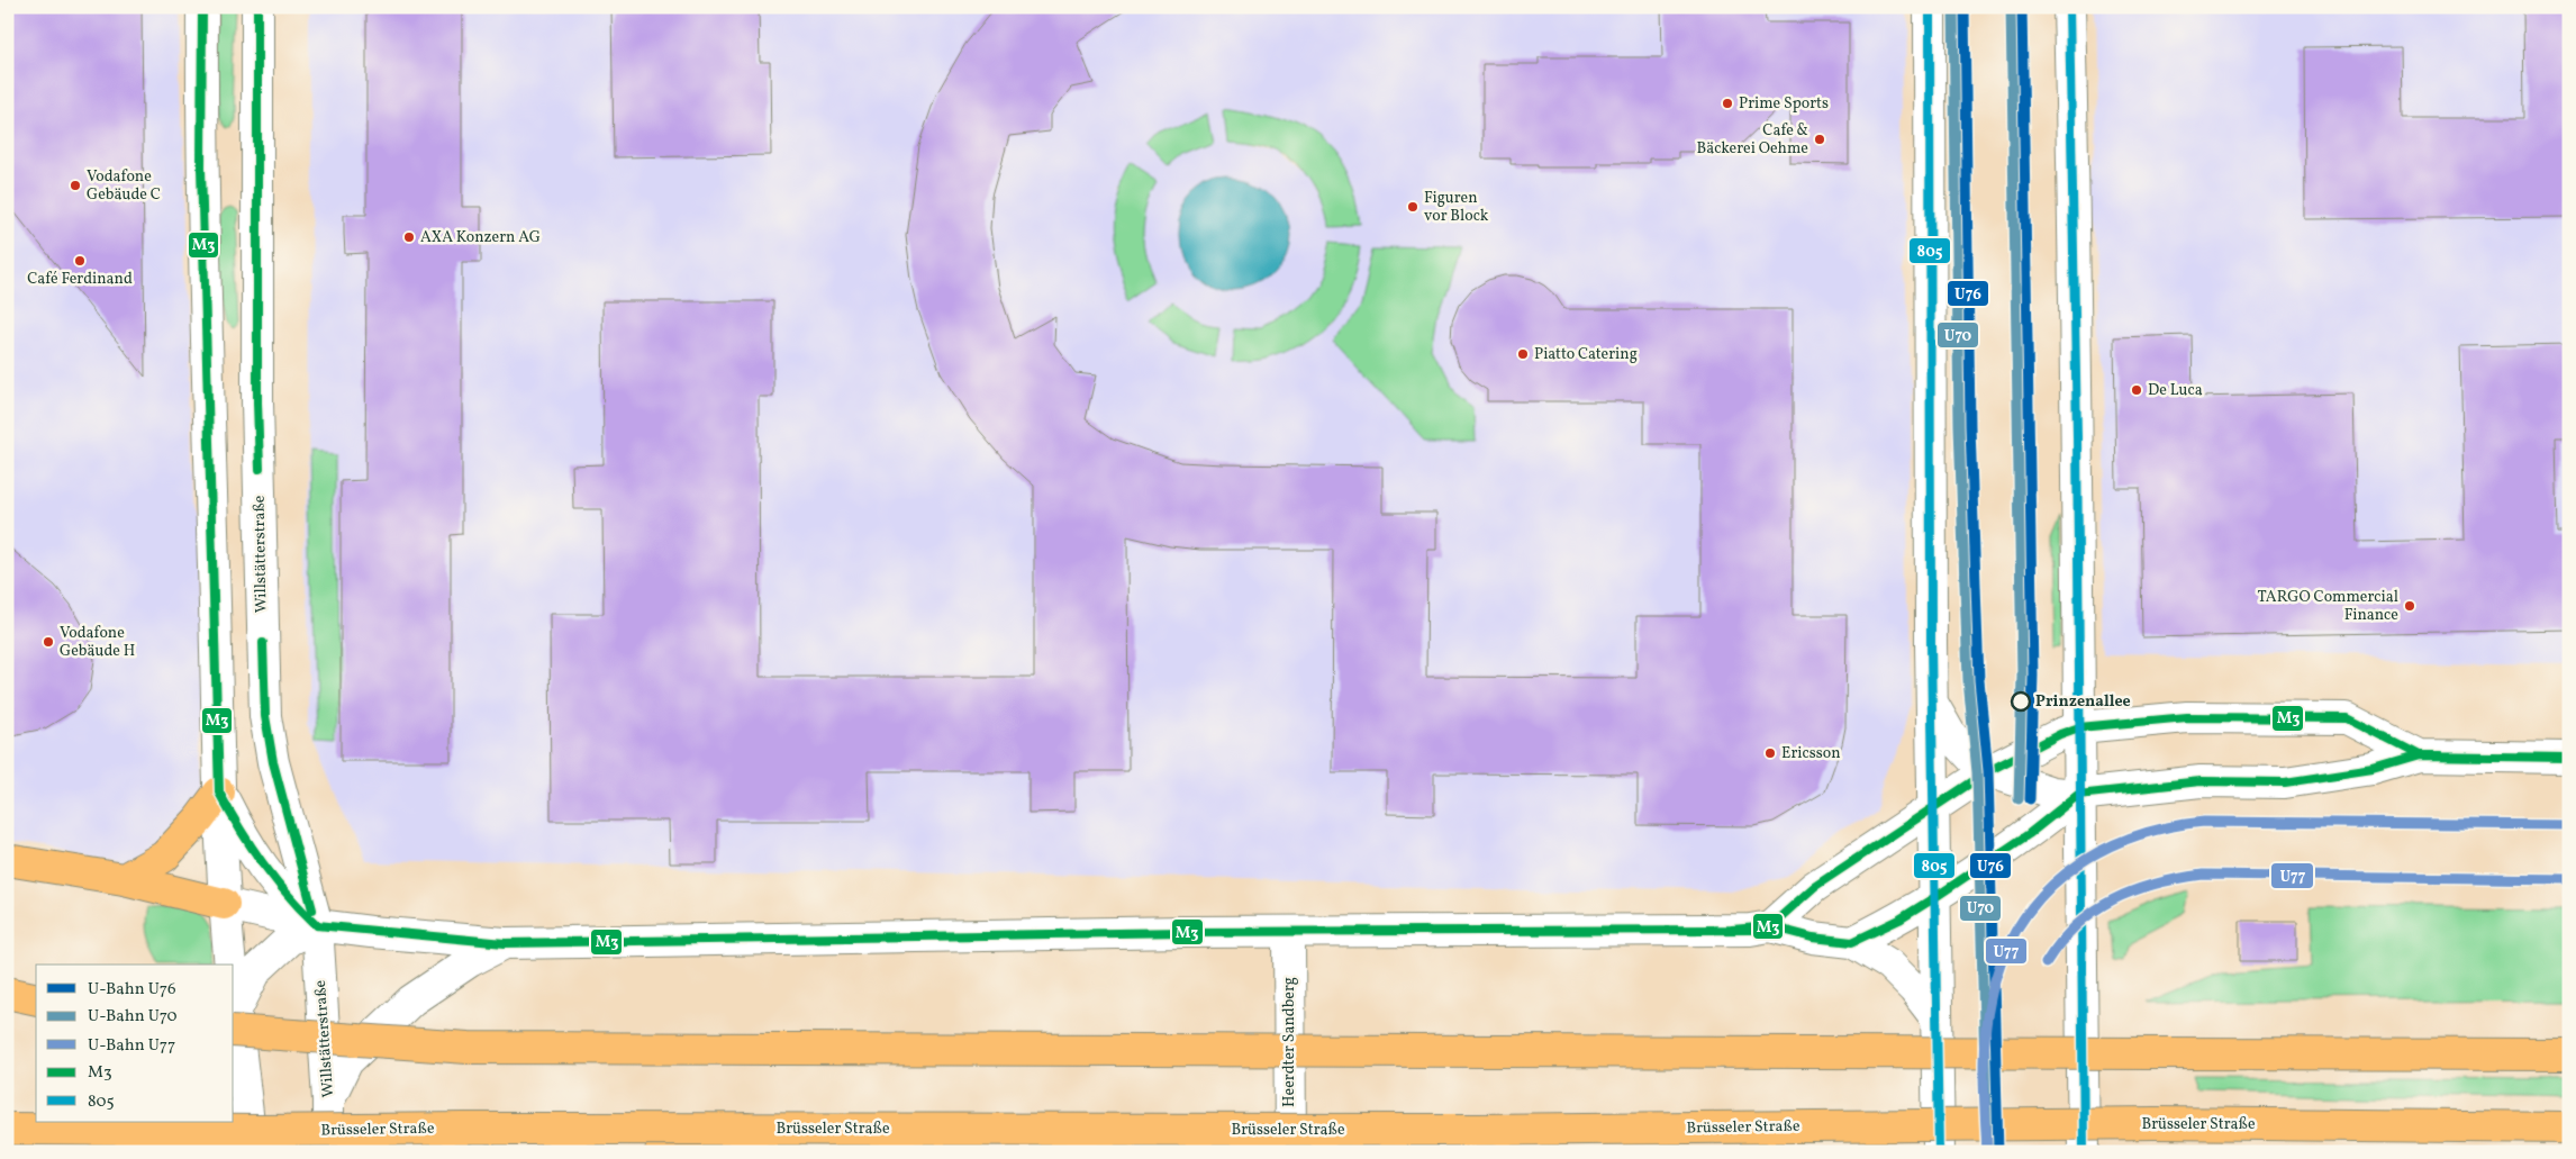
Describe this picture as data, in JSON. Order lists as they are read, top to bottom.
{
  "streets": {
    "highway": ["Brüsseler Straße"],
    "street": ["Willstätterstraße", "Heerdter Sandberg"]
  },
  "places": [
    "Prime Sports",
    "Cafe & Bäckerei Oehme",
    "Vodafone Gebäude C",
    "Figuren vor Block",
    "AXA Konzern AG",
    "Café Ferdinand",
    "Piatto Catering",
    "De Luca",
    "TARGO Commercial Finance",
    "Vodafone Gebäude H",
    "Prinzenallee",
    "Ericsson"
  ],
  "lines": [
    "metro line U76",
    "metro line U70",
    "transit line M3",
    "transit line 805",
    "metro line U77"
  ],
  "legend": [
    "U-Bahn U76",
    "U-Bahn U70",
    "U-Bahn U77",
    "M3",
    "805"
  ]
}
